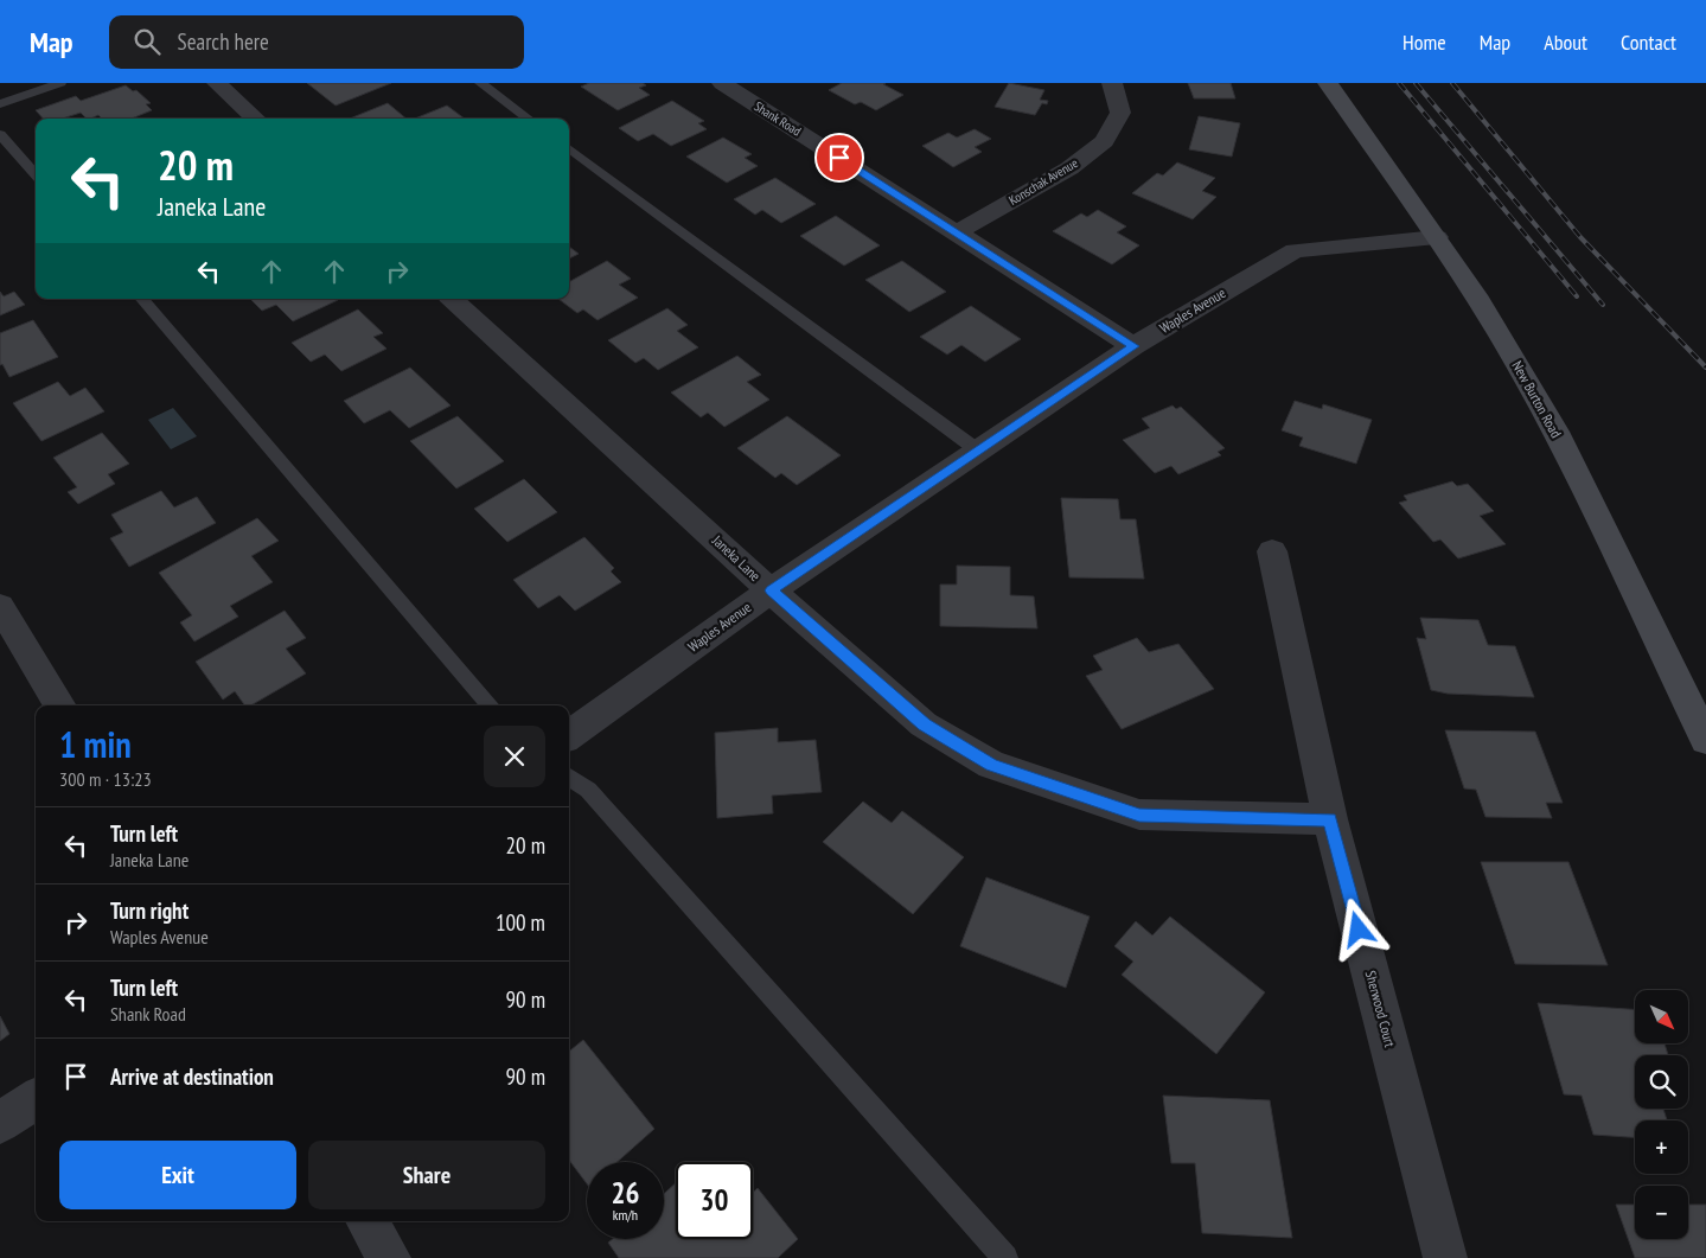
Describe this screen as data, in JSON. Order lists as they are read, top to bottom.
{
  "streets": {
    "street": [
      "Shank Road",
      "Konschak Avenue",
      "Waples Avenue",
      "New Burton Road",
      "Janeka Lane",
      "Sherwood Court"
    ]
  },
  "crossings": [
    ["Shank Road", "Konschak Avenue"],
    ["Shank Road", "Waples Avenue"],
    ["Waples Avenue", "New Burton Road"],
    ["Waples Avenue", "Janeka Lane"],
    ["Janeka Lane", "Sherwood Court"]
  ],
  "north": "bottom right",
  "page": {
    "header": "Map",
    "search": "Search here",
    "nav": [
      "Home",
      "Map",
      "About",
      "Contact"
    ],
    "turn": ["20 m", "Janeka Lane"],
    "heading": ["1 min", "300 m · 13:23"],
    "list": [
      {
        "name": "Turn left",
        "note": "Janeka Lane",
        "value": "20 m"
      },
      {
        "name": "Turn right",
        "note": "Waples Avenue",
        "value": "100 m"
      },
      {
        "name": "Turn left",
        "note": "Shank Road",
        "value": "90 m"
      },
      {
        "name": "Arrive at destination",
        "value": "90 m"
      }
    ],
    "map_buttons": ["+", "−"],
    "buttons": ["Exit", "Share"],
    "speed": "26 km/h",
    "limit": "30"
  }
}
